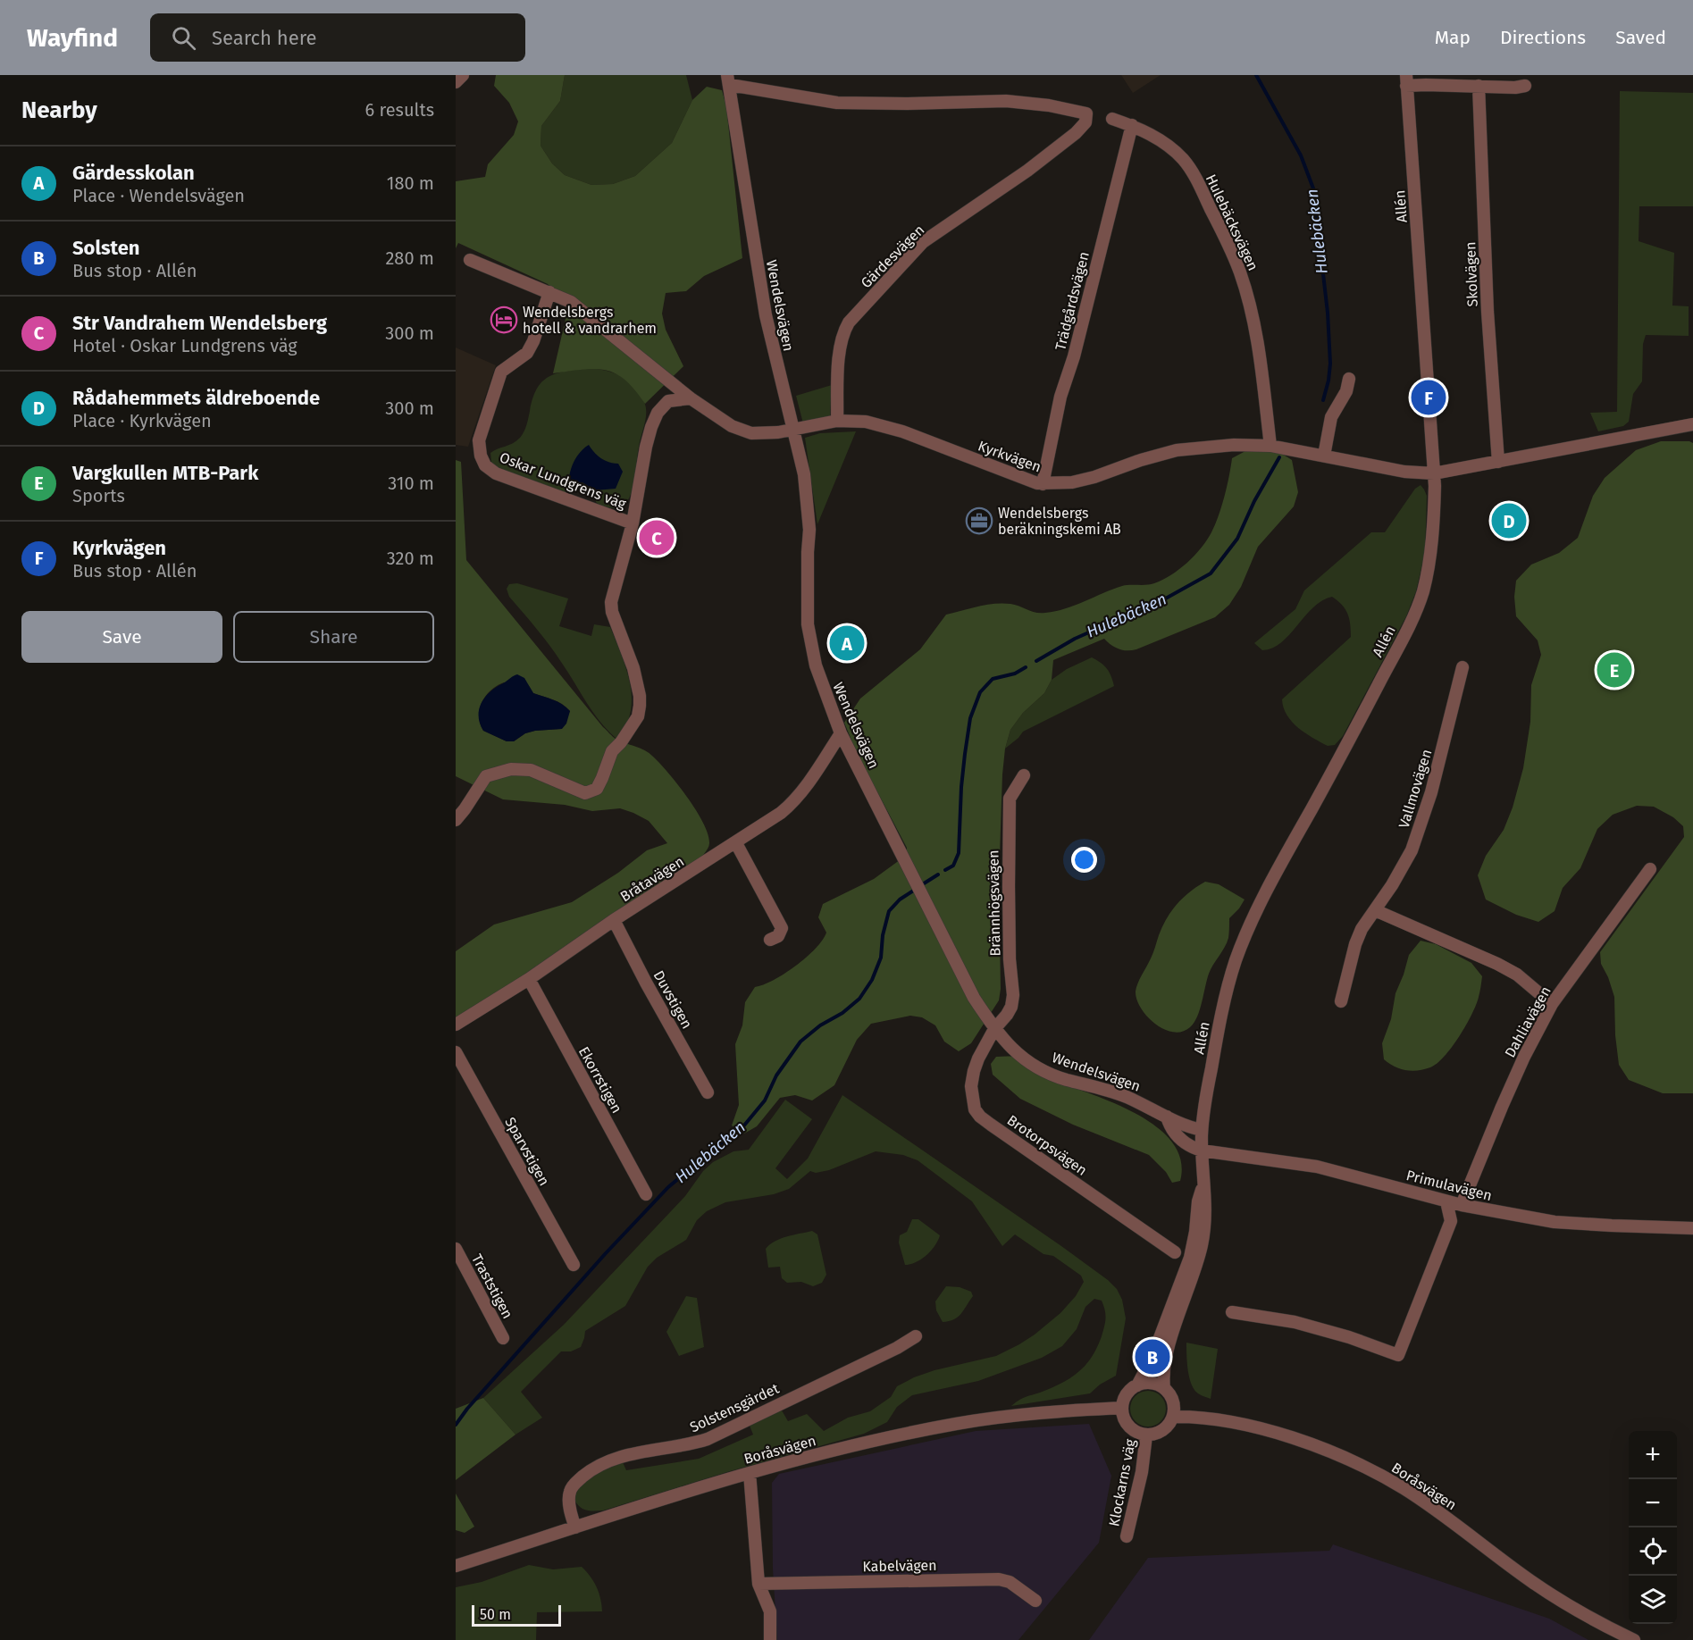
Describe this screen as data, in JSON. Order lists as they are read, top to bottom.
{
  "streets": {
    "street": [
      "Allén",
      "Hulebäcksvägen",
      "Gärdesvägen",
      "Skolvägen",
      "Trädgårdsvägen",
      "Wendelsvägen",
      "Kyrkvägen",
      "Oskar Lundgrens väg",
      "Vallmovägen",
      "Bråtavägen",
      "Brännhögsvägen",
      "Duvstigen",
      "Dahliavägen",
      "Ekorrstigen",
      "Brotorpsvägen",
      "Sparvstigen",
      "Primulavägen",
      "Traststigen",
      "Solstensgärdet",
      "Boråsvägen",
      "Klockarns väg",
      "Kabelvägen"
    ]
  },
  "crossings": [
    ["Allén", "Wendelsvägen"],
    ["Allén", "Kyrkvägen"],
    ["Allén", "Primulavägen"],
    ["Allén", "Boråsvägen"],
    ["Allén", "Klockarns väg"],
    ["Hulebäcksvägen", "Trädgårdsvägen"],
    ["Hulebäcksvägen", "Kyrkvägen"],
    ["Gärdesvägen", "Wendelsvägen"],
    ["Gärdesvägen", "Kyrkvägen"],
    ["Skolvägen", "Kyrkvägen"],
    ["Trädgårdsvägen", "Kyrkvägen"],
    ["Wendelsvägen", "Kyrkvägen"],
    ["Wendelsvägen", "Bråtavägen"],
    ["Wendelsvägen", "Brännhögsvägen"],
    ["Wendelsvägen", "Brotorpsvägen"],
    ["Bråtavägen", "Duvstigen"],
    ["Bråtavägen", "Ekorrstigen"],
    ["Brännhögsvägen", "Brotorpsvägen"],
    ["Dahliavägen", "Primulavägen"],
    ["Solstensgärdet", "Boråsvägen"],
    ["Boråsvägen", "Klockarns väg"]
  ],
  "water": ["Hulebäcken"],
  "places": {
    "hotel": ["Wendelsbergs hotell & vandrarhem"],
    "office": ["Wendelsbergs beräkningskemi AB"]
  },
  "scale_bar": "50 m",
  "page": {
    "header": "Wayfind",
    "search": "Search here",
    "nav": ["Map", "Directions", "Saved"],
    "heading": ["Nearby", "6 results"],
    "list": [
      {
        "mark": "A",
        "name": "Gärdesskolan",
        "note": "Place · Wendelsvägen",
        "value": "180 m"
      },
      {
        "mark": "B",
        "name": "Solsten",
        "note": "Bus stop · Allén",
        "value": "280 m"
      },
      {
        "mark": "C",
        "name": "Str Vandrahem Wendelsberg",
        "note": "Hotel · Oskar Lundgrens väg",
        "value": "300 m"
      },
      {
        "mark": "D",
        "name": "Rådahemmets äldreboende",
        "note": "Place · Kyrkvägen",
        "value": "300 m"
      },
      {
        "mark": "E",
        "name": "Vargkullen MTB-Park",
        "note": "Sports",
        "value": "310 m"
      },
      {
        "mark": "F",
        "name": "Kyrkvägen",
        "note": "Bus stop · Allén",
        "value": "320 m"
      }
    ],
    "pins": [
      "F",
      "D",
      "C",
      "A",
      "E",
      "B"
    ],
    "buttons": ["Save", "Share"],
    "map_buttons": ["+", "−"],
    "scale": "50 m"
  }
}
